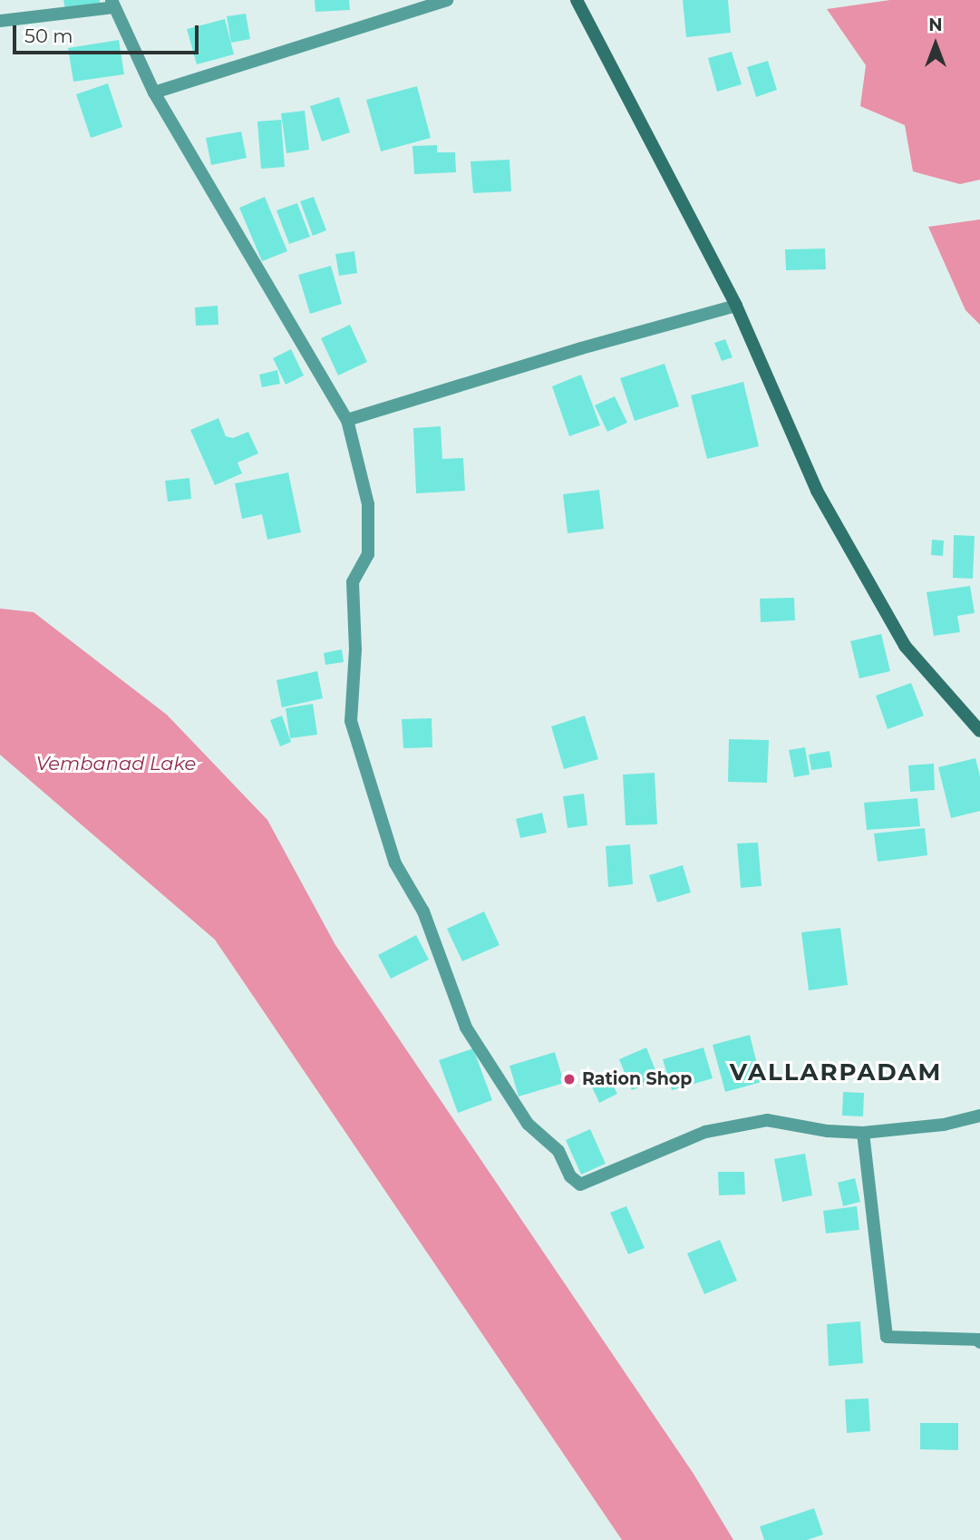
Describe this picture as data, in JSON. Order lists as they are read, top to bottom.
{
  "districts": ["VALLARPADAM"],
  "water": ["Vembanad Lake"],
  "places": ["Ration Shop"],
  "scale_bar": "50 m",
  "north": "top"
}
